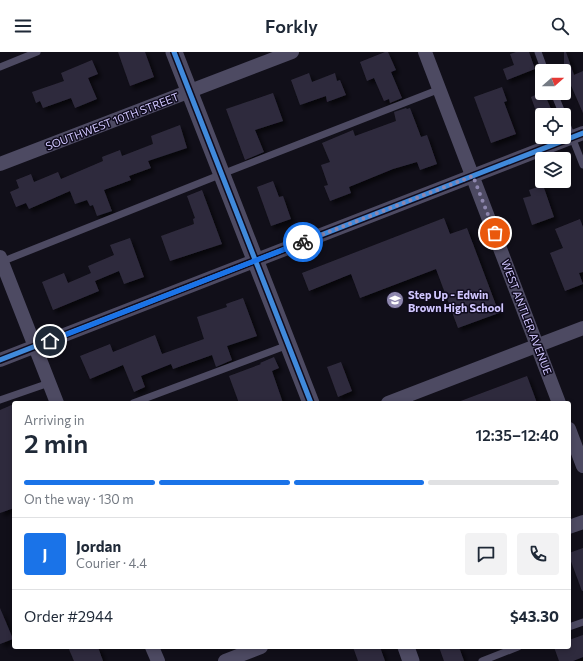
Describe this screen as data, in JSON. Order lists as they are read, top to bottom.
{
  "streets": {
    "street": ["SOUTHWEST 10TH STREET", "WEST ANTLER AVENUE"]
  },
  "places": {
    "school or university": ["Step Up - Edwin Brown High School"]
  },
  "north": "right",
  "page": {
    "header": "Forkly",
    "heading": ["2 min", "Arriving in", "12:35–12:40"],
    "panel": [
      "Jordan",
      "Courier · 4.4",
      "Order #2944",
      "$43.30"
    ],
    "bar": "On the way · 130 m",
    "round": "J"
  }
}
